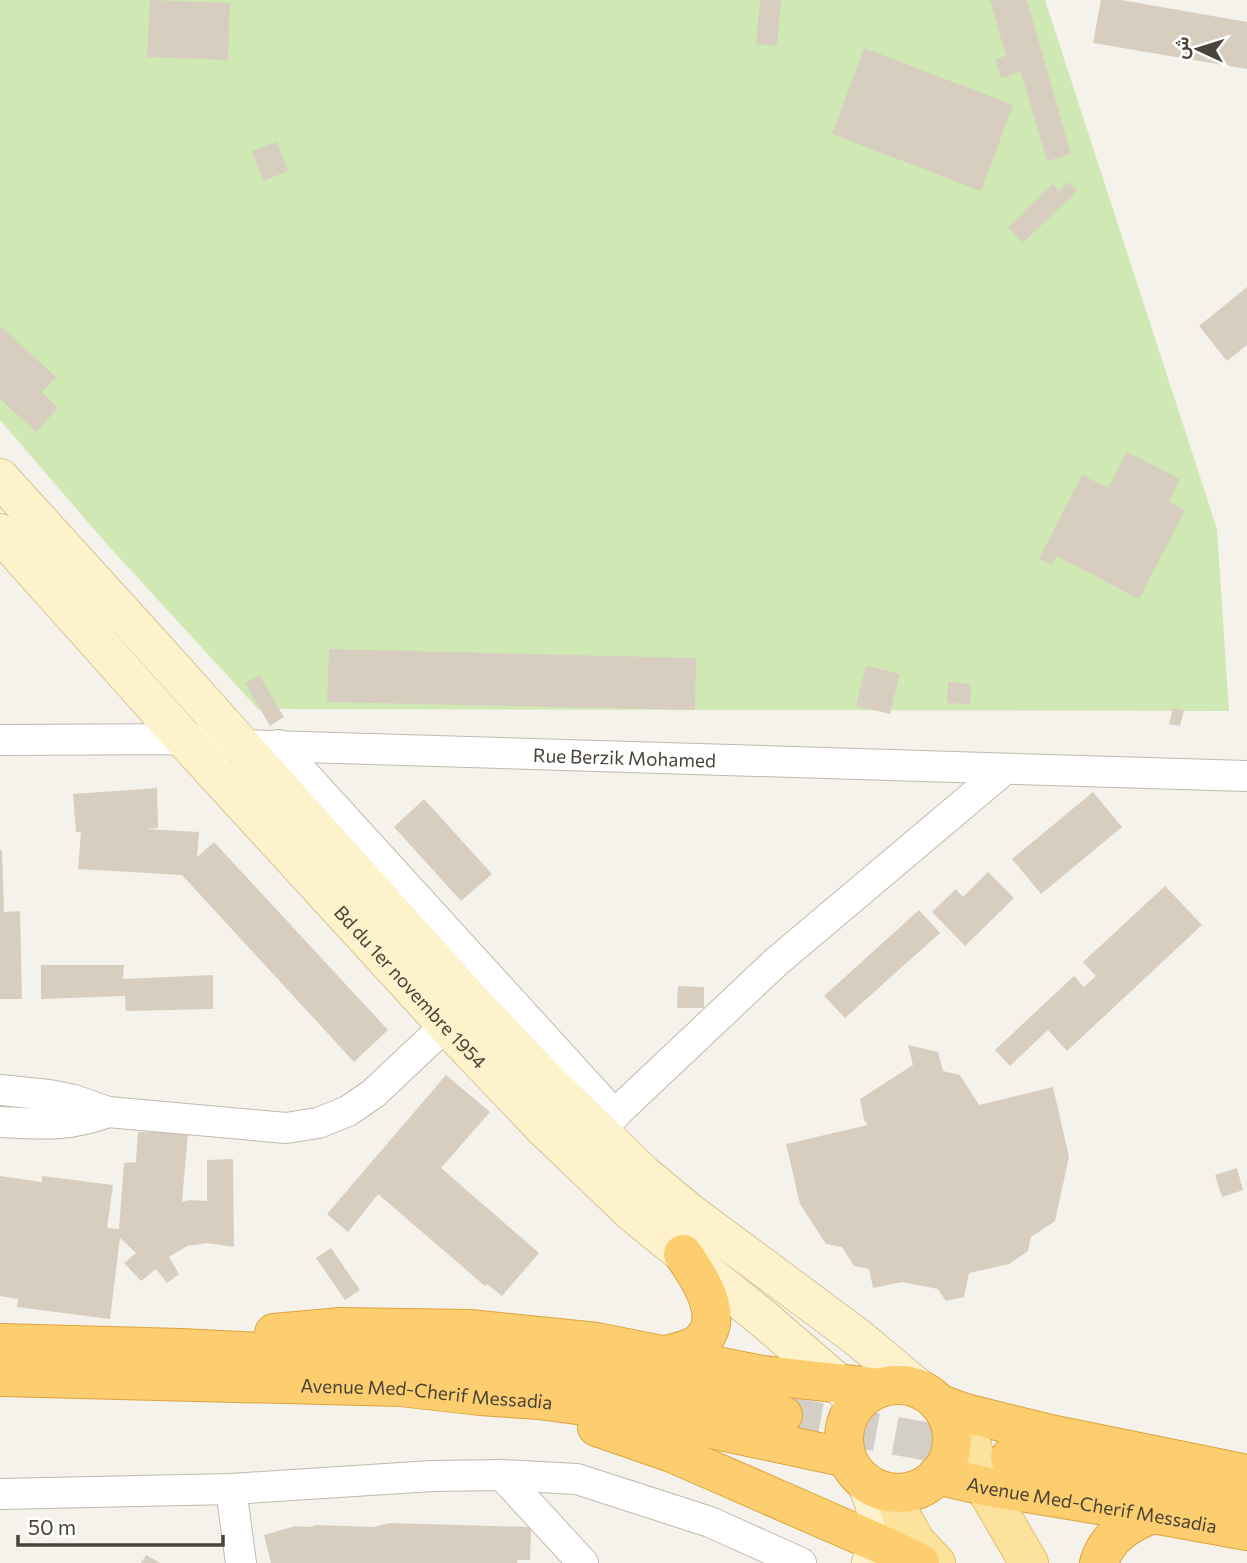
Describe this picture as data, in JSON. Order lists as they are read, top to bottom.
{
  "streets": {
    "highway": ["Avenue Med-Cherif Messadia"],
    "street": ["Rue Berzik Mohamed", "Bd du 1er novembre 1954"]
  },
  "crossings": [
    ["Rue Berzik Mohamed", "Bd du 1er novembre 1954"],
    ["Bd du 1er novembre 1954", "Avenue Med-Cherif Messadia"]
  ],
  "scale_bar": "50 m",
  "north": "left"
}
